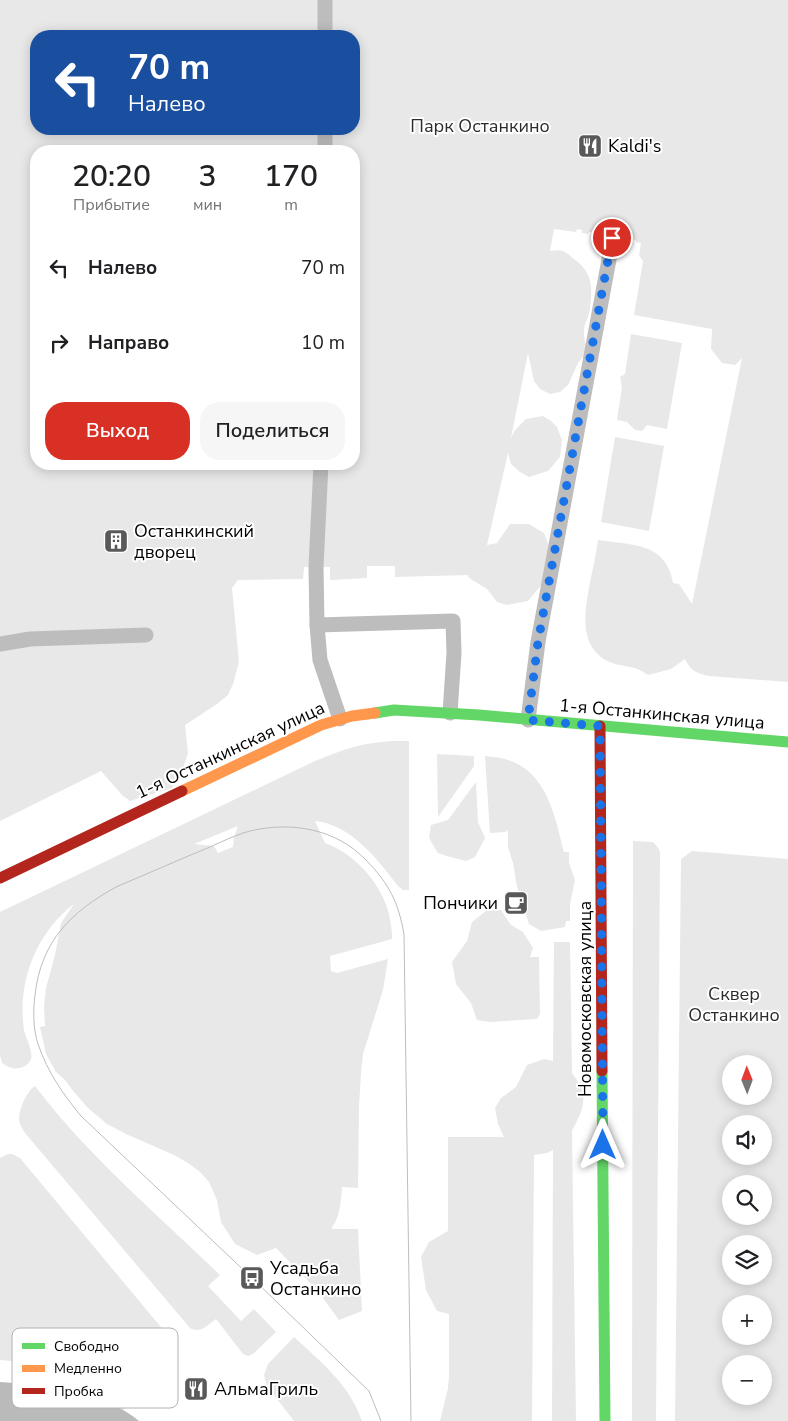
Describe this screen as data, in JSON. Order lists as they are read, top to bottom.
{
  "streets": {
    "street": ["1-я Останкинская улица", "Новомосковская улица"]
  },
  "crossings": [
    ["1-я Останкинская улица", "Новомосковская улица"]
  ],
  "parks": ["Парк Останкино", "Сквер Останкино"],
  "places": {
    "restaurant": ["Kaldi's", "АльмаГриль"],
    "building": ["Останкинский дворец"],
    "cafe": ["Пончики"],
    "bus stop": ["Усадьба Останкино"]
  },
  "legend": ["Свободно", "Медленно", "Пробка"],
  "north": "top",
  "page": {
    "turn": ["70 m", "Налево"],
    "eta": [
      "20:20",
      "Прибытие",
      "3",
      "мин",
      "170",
      "m"
    ],
    "list": [
      {
        "name": "Налево",
        "value": "70 m"
      },
      {
        "name": "Направо",
        "value": "10 m"
      }
    ],
    "buttons": ["Выход", "Поделиться"],
    "map_buttons": ["+", "−"]
  }
}
